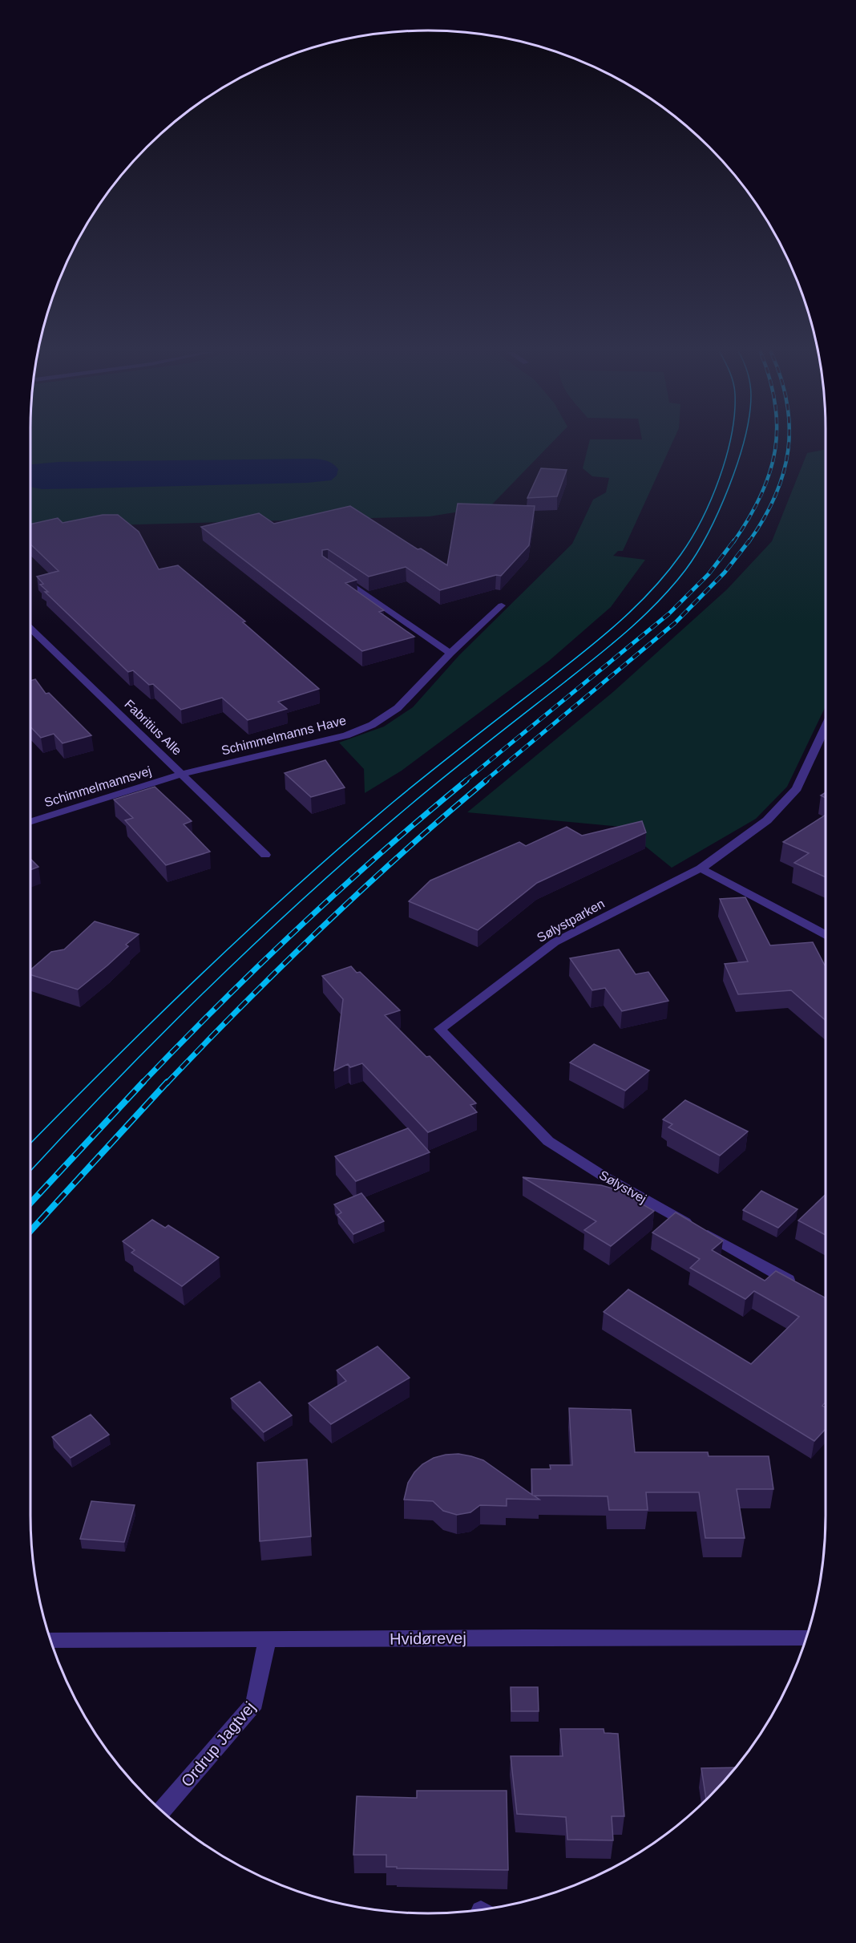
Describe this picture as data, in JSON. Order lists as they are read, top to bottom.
{
  "streets": {
    "street": [
      "Fabritius Alle",
      "Schimmelmanns Have",
      "Schimmelmannsvej",
      "Sølystparken",
      "Sølystvej",
      "Hvidørevej",
      "Ordrup Jagtvej"
    ]
  },
  "crossings": [
    ["Fabritius Alle", "Schimmelmanns Have"],
    ["Fabritius Alle", "Schimmelmannsvej"],
    ["Schimmelmanns Have", "Schimmelmannsvej"],
    ["Sølystparken", "Sølystvej"],
    ["Hvidørevej", "Ordrup Jagtvej"]
  ]
}
